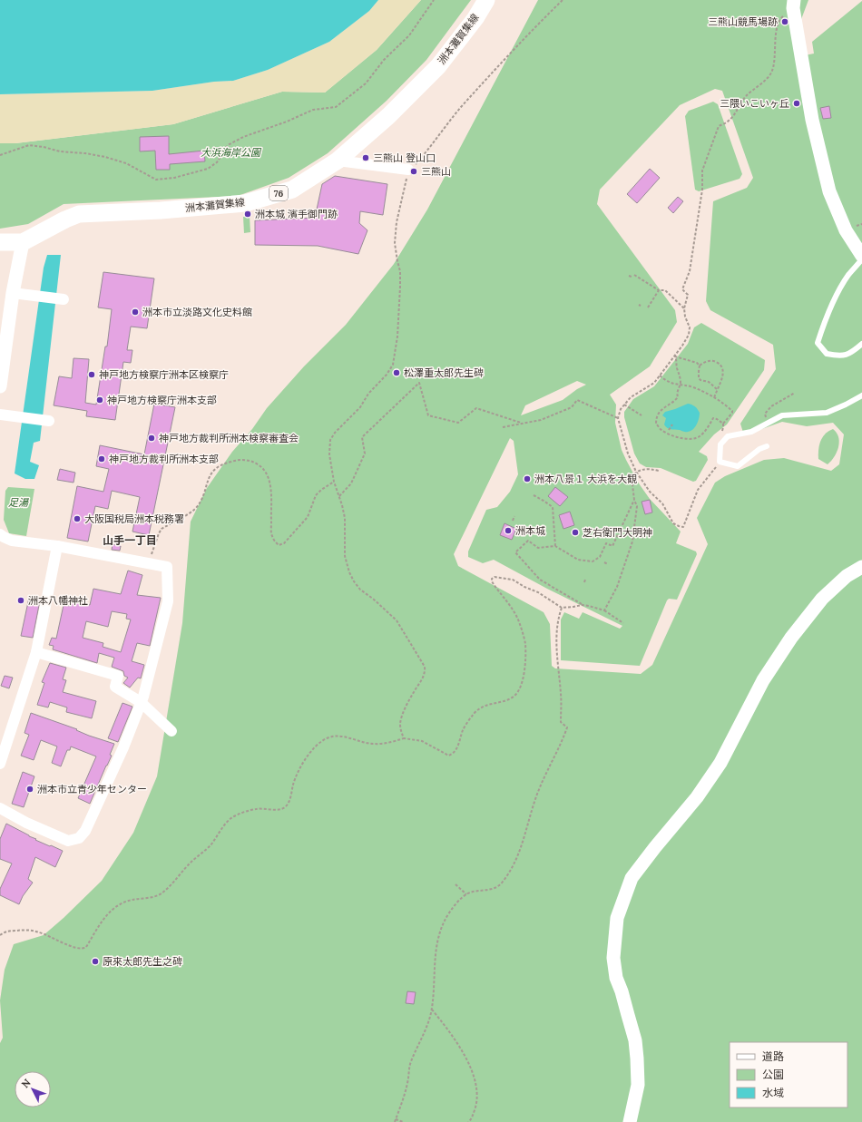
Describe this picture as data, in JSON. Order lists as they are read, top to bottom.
{
  "streets": {
    "main road": ["洲本灘賀集線", "76"]
  },
  "districts": ["山手一丁目"],
  "parks": ["大浜海岸公園", "足湯"],
  "places": [
    "三熊山競馬場跡",
    "三隈いこいヶ丘",
    "三熊山 登山口",
    "三熊山",
    "洲本城 濱手御門跡",
    "洲本市立淡路文化史料館",
    "松澤重太郎先生碑",
    "神戸地方検察庁洲本区検察庁",
    "神戸地方検察庁洲本支部",
    "神戸地方裁判所洲本検察審査会",
    "神戸地方裁判所洲本支部",
    "洲本八景１ 大浜を大観",
    "大阪国税局洲本税務署",
    "洲本城",
    "芝右衛門大明神",
    "洲本八幡神社",
    "洲本市立青少年センター",
    "原來太郎先生之碑"
  ],
  "legend": ["道路", "公園", "水域"],
  "north": "top left"
}
